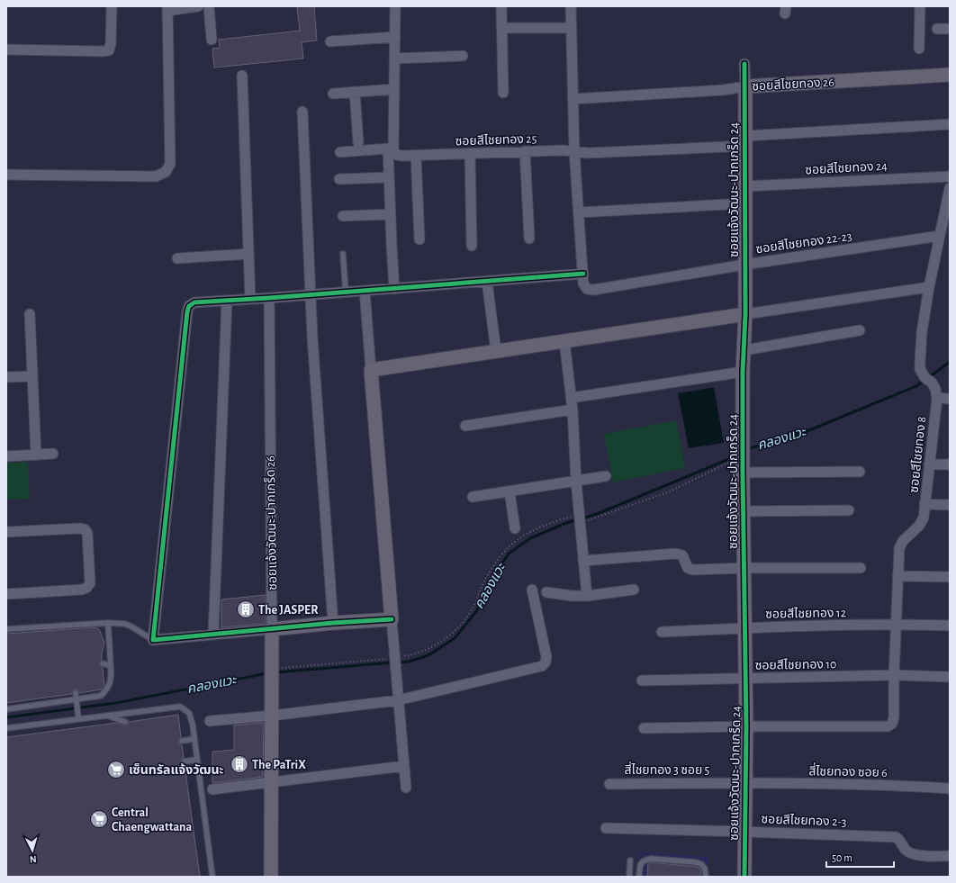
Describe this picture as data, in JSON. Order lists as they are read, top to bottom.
{
  "streets": {
    "street": [
      "ซอยสีไชยทอง 26",
      "ซอยสีไชยทอง 25",
      "ซอยสีไชยทอง 24",
      "ซอยแจ้งวัฒนะ-ปากเกร็ด 24",
      "ซอยสีไชยทอง 22-23",
      "ซอยสีไชยทอง 8",
      "ซอยแจ้งวัฒนะ-ปากเกร็ด 26",
      "ซอยสีไชยทอง 12",
      "ซอยสีไชยทอง 10",
      "สี่ไชยทอง 3 ซอย 5",
      "สี่ไชยทอง ซอย 6",
      "ซอยสีไชยทอง 2-3"
    ]
  },
  "crossings": [
    ["ซอยสีไชยทอง 26", "ซอยแจ้งวัฒนะ-ปากเกร็ด 24"],
    ["ซอยสีไชยทอง 25", "ซอยแจ้งวัฒนะ-ปากเกร็ด 24"],
    ["ซอยสีไชยทอง 24", "ซอยแจ้งวัฒนะ-ปากเกร็ด 24"],
    ["ซอยแจ้งวัฒนะ-ปากเกร็ด 24", "ซอยสีไชยทอง 22-23"],
    ["ซอยแจ้งวัฒนะ-ปากเกร็ด 24", "ซอยสีไชยทอง 8"],
    ["ซอยแจ้งวัฒนะ-ปากเกร็ด 24", "ซอยสีไชยทอง 12"],
    ["ซอยแจ้งวัฒนะ-ปากเกร็ด 24", "ซอยสีไชยทอง 10"],
    ["ซอยแจ้งวัฒนะ-ปากเกร็ด 24", "สี่ไชยทอง 3 ซอย 5"],
    ["ซอยแจ้งวัฒนะ-ปากเกร็ด 24", "สี่ไชยทอง ซอย 6"],
    ["ซอยแจ้งวัฒนะ-ปากเกร็ด 24", "ซอยสีไชยทอง 2-3"],
    ["ซอยสีไชยทอง 8", "ซอยสีไชยทอง 12"],
    ["ซอยสีไชยทอง 8", "ซอยสีไชยทอง 10"],
    ["สี่ไชยทอง 3 ซอย 5", "สี่ไชยทอง ซอย 6"]
  ],
  "water": ["คลองแวะ"],
  "places": {
    "building": ["The JASPER", "The PaTriX"],
    "supermarket": ["เซ็นทรัลแจ้งวัฒนะ", "Central Chaengwattana"]
  },
  "scale_bar": "50 m",
  "north": "bottom"
}
